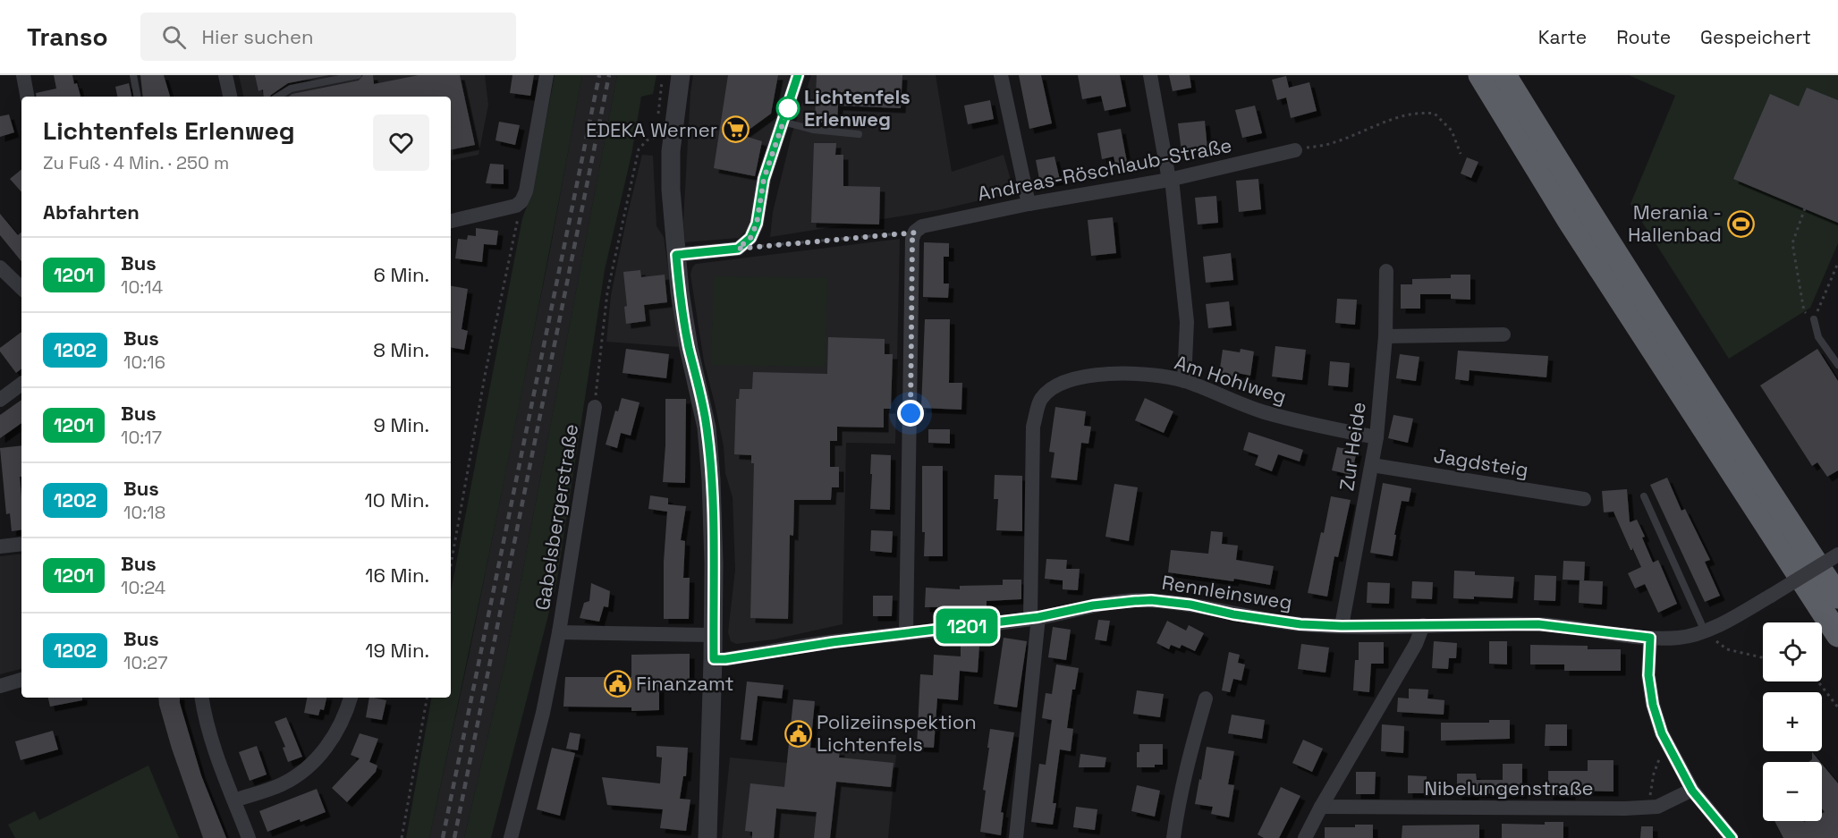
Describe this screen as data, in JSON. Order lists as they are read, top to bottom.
{
  "streets": {
    "street": [
      "Andreas-Röschlaub-Straße",
      "Am Hohlweg",
      "Zur Heide",
      "Jagdsteig",
      "Gabelsbergerstraße",
      "Rennleinsweg",
      "Nibelungenstraße"
    ]
  },
  "crossings": [
    ["Am Hohlweg", "Zur Heide"],
    ["Am Hohlweg", "Rennleinsweg"],
    ["Zur Heide", "Jagdsteig"],
    ["Zur Heide", "Rennleinsweg"]
  ],
  "places": {
    "other": ["Lichtenfels Erlenweg"],
    "supermarket": ["EDEKA Werner"],
    "sports": ["Merania - Hallenbad"],
    "public building": ["Finanzamt", "Polizeiinspektion Lichtenfels"]
  },
  "lines": ["bus line 1201"],
  "page": {
    "header": "Transo",
    "search": "Hier suchen",
    "nav": ["Karte", "Route", "Gespeichert"],
    "on_map": "1201",
    "heading": [
      ["Lichtenfels Erlenweg", "Zu Fuß · 4 Min. · 250 m"],
      "Abfahrten"
    ],
    "list": [
      {
        "mark": "1201",
        "name": "Bus",
        "note": "10:14",
        "value": "6 Min."
      },
      {
        "mark": "1202",
        "name": "Bus",
        "note": "10:16",
        "value": "8 Min."
      },
      {
        "mark": "1201",
        "name": "Bus",
        "note": "10:17",
        "value": "9 Min."
      },
      {
        "mark": "1202",
        "name": "Bus",
        "note": "10:18",
        "value": "10 Min."
      },
      {
        "mark": "1201",
        "name": "Bus",
        "note": "10:24",
        "value": "16 Min."
      },
      {
        "mark": "1202",
        "name": "Bus",
        "note": "10:27",
        "value": "19 Min."
      }
    ],
    "map_buttons": ["+", "−"]
  }
}
